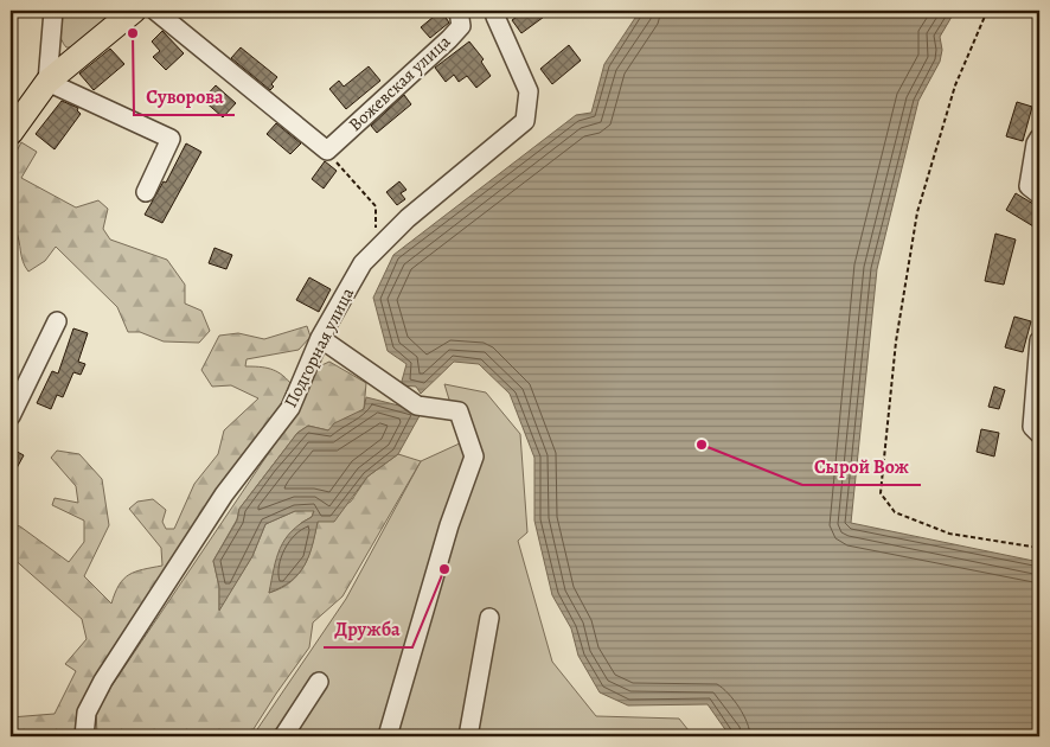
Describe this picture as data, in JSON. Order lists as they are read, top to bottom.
{
  "streets": {
    "street": ["Вожевская улица", "Подгорная улица"]
  },
  "places": ["Суворова", "Сырой Вож", "Дружба"]
}
